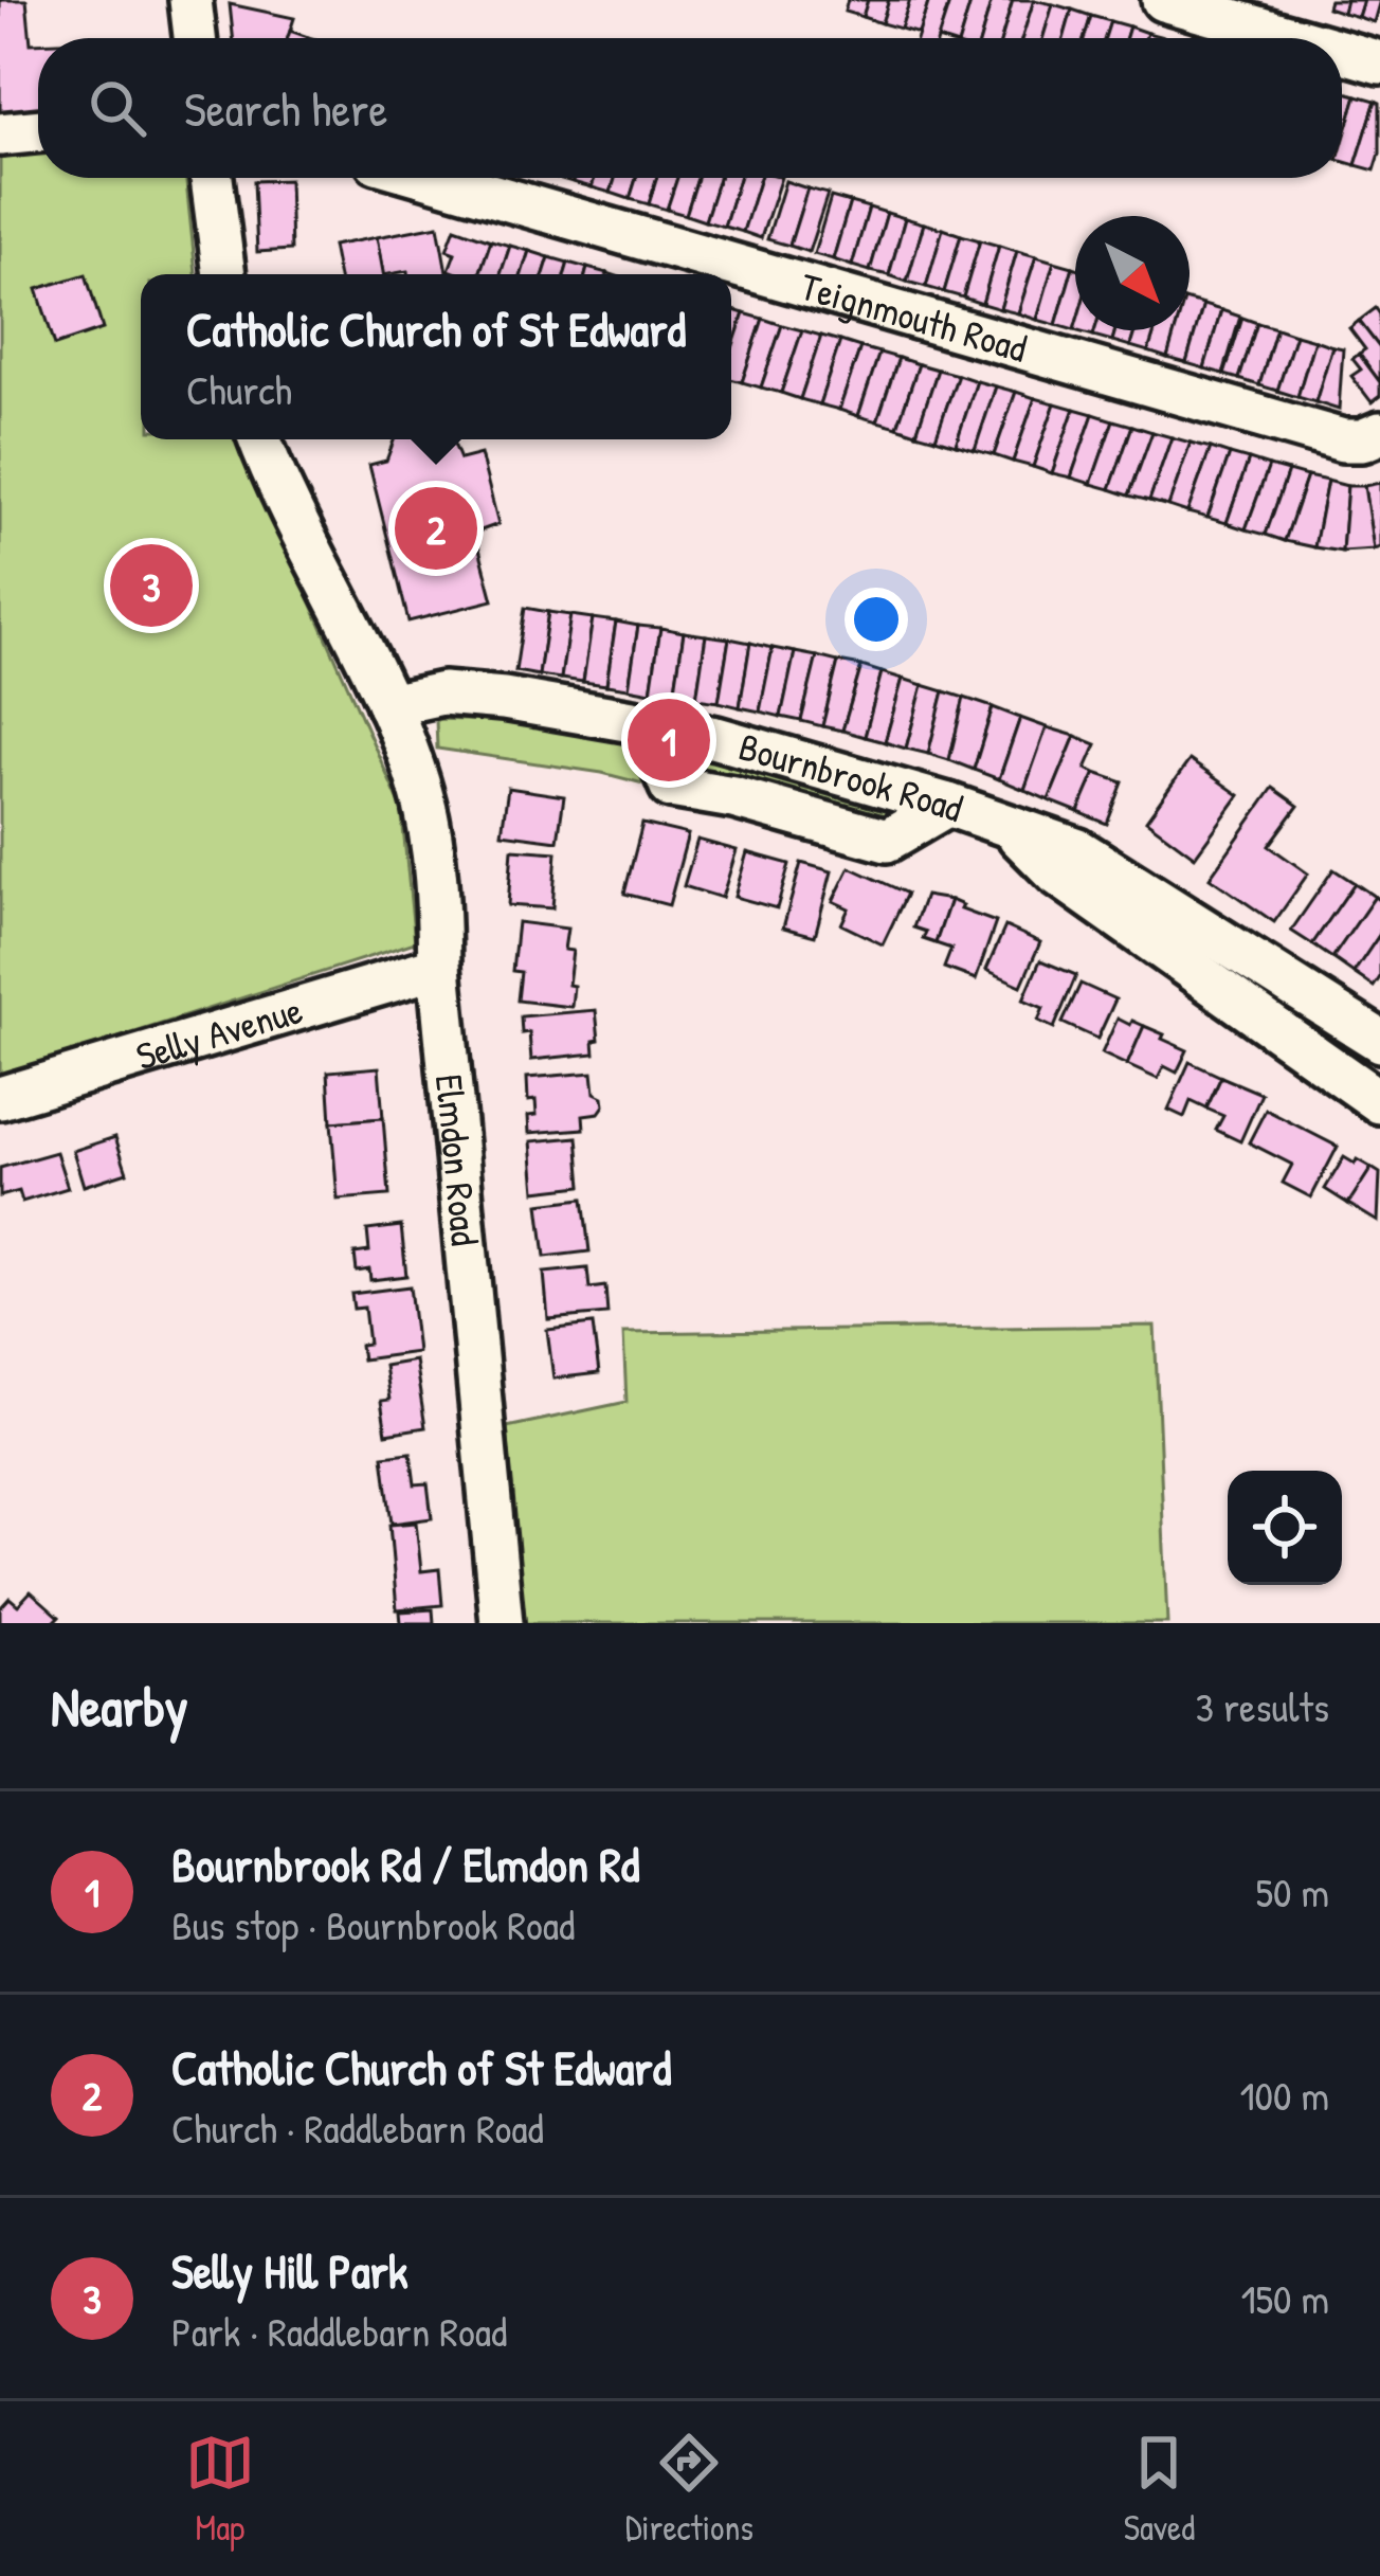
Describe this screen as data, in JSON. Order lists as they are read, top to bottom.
{
  "streets": {
    "street": [
      "Teignmouth Road",
      "Bournbrook Road",
      "Selly Avenue",
      "Elmdon Road"
    ]
  },
  "crossings": [
    ["Bournbrook Road", "Elmdon Road"],
    ["Selly Avenue", "Elmdon Road"]
  ],
  "north": "bottom right",
  "page": {
    "search": "Search here",
    "popup": ["Catholic Church of St Edward", "Church"],
    "pins": ["2", "3", "1"],
    "heading": ["Nearby", "3 results"],
    "list": [
      {
        "mark": "1",
        "name": "Bournbrook Rd / Elmdon Rd",
        "note": "Bus stop · Bournbrook Road",
        "value": "50 m"
      },
      {
        "mark": "2",
        "name": "Catholic Church of St Edward",
        "note": "Church · Raddlebarn Road",
        "value": "100 m"
      },
      {
        "mark": "3",
        "name": "Selly Hill Park",
        "note": "Park · Raddlebarn Road",
        "value": "150 m"
      }
    ],
    "nav": ["Map", "Directions", "Saved"]
  }
}
